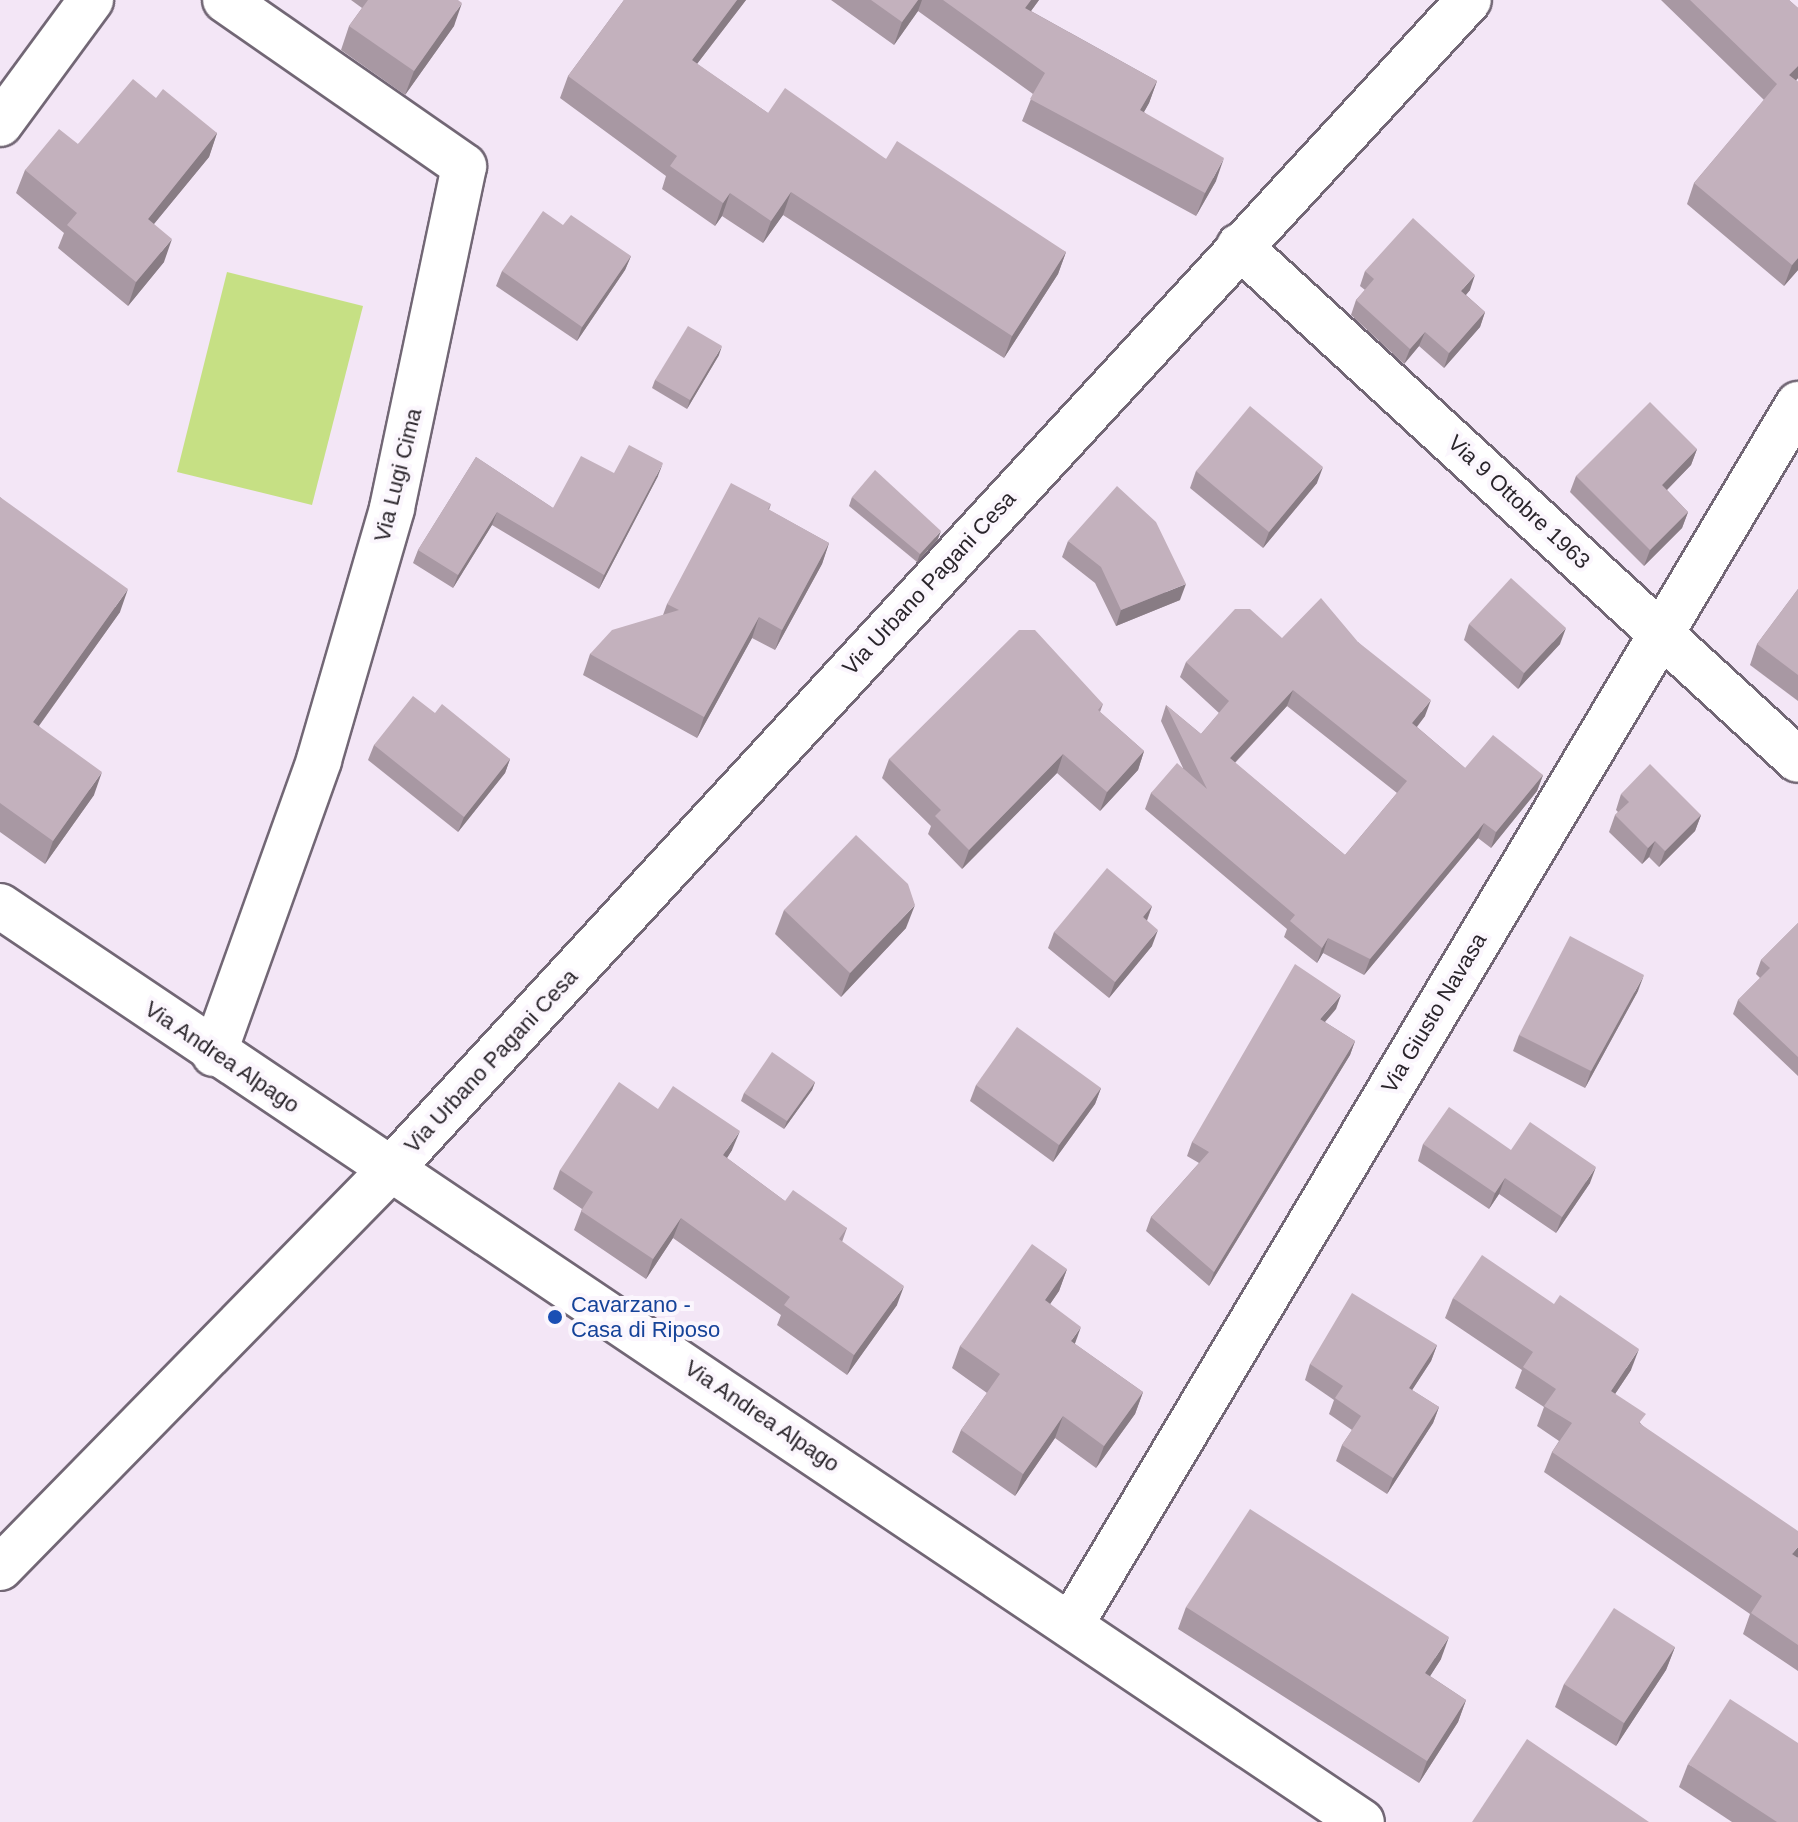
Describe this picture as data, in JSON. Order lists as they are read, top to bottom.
{
  "streets": {
    "street": [
      "Via Lugi Cima",
      "Via 9 Ottobre 1963",
      "Via Urbano Pagani Cesa",
      "Via Giusto Navasa",
      "Via Andrea Alpago"
    ]
  },
  "crossings": [
    ["Via Lugi Cima", "Via Andrea Alpago"],
    ["Via 9 Ottobre 1963", "Via Urbano Pagani Cesa"],
    ["Via 9 Ottobre 1963", "Via Giusto Navasa"],
    ["Via Urbano Pagani Cesa", "Via Andrea Alpago"],
    ["Via Giusto Navasa", "Via Andrea Alpago"]
  ],
  "places": ["Cavarzano - Casa di Riposo"]
}
